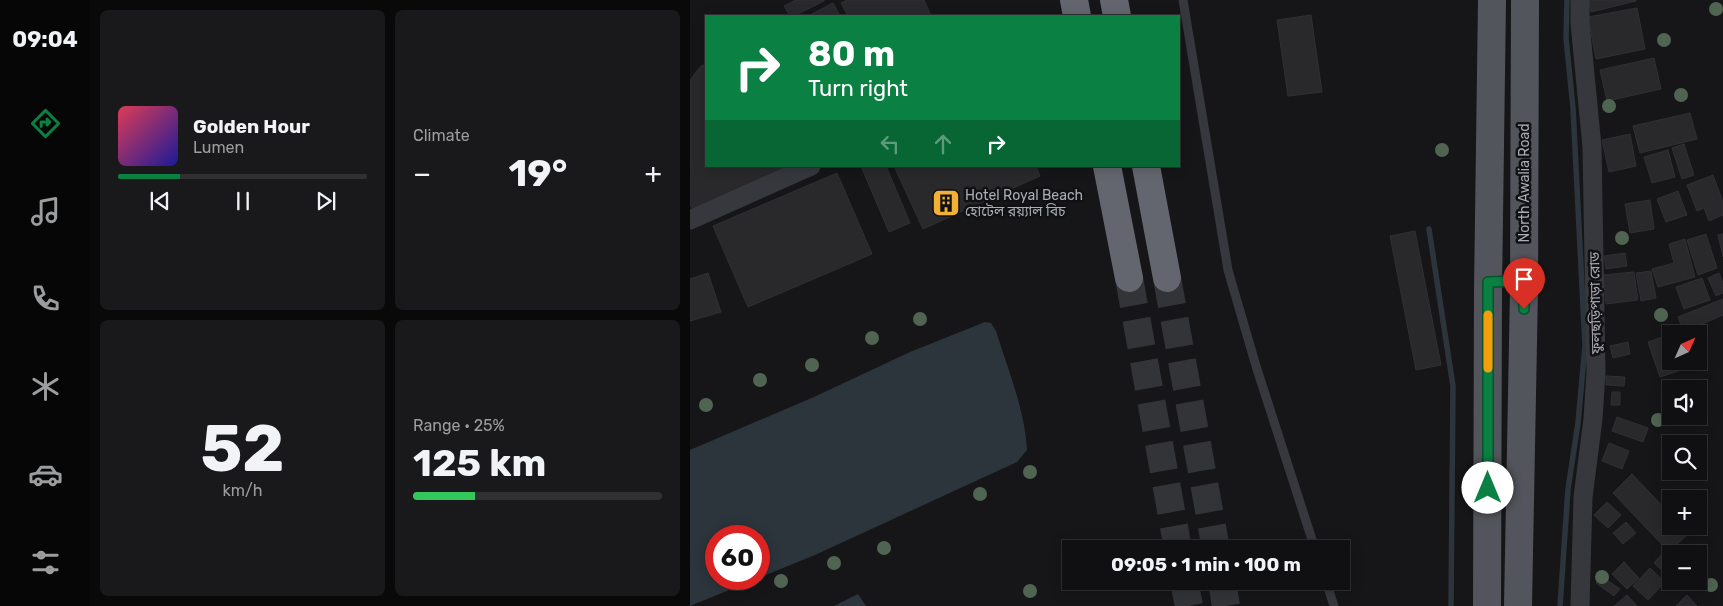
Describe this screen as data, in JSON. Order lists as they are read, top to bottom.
{
  "streets": {
    "main road": ["North Awalia Road"],
    "street": ["ফুলছড়িপাড়া রোড"]
  },
  "places": {
    "building": ["Hotel Royal Beach হোটেল রয়্যাল বিচ"]
  },
  "north": "top right",
  "page": {
    "tabs": "09:04",
    "tile": [
      "Climate",
      ["52", "km/h"],
      ["Range · 25%", "125 km"]
    ],
    "turn": ["80 m", "Turn right"],
    "song": ["Golden Hour", "Lumen"],
    "heat": ["−", "19°", "+"],
    "map_buttons": ["+", "−"],
    "limit": "60",
    "trip": "09:05 · 1 min · 100 m"
  }
}
